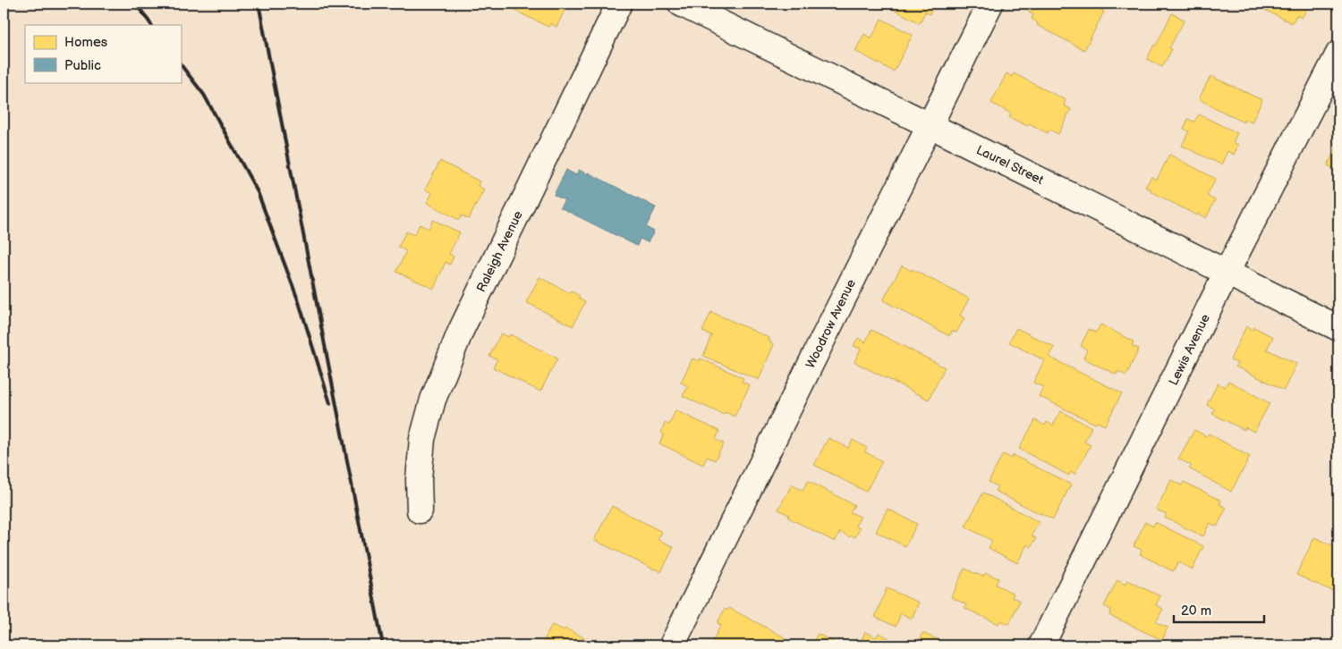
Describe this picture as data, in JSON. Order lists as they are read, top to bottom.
{
  "streets": {
    "street": [
      "Laurel Street",
      "Raleigh Avenue",
      "Woodrow Avenue",
      "Lewis Avenue"
    ]
  },
  "crossings": [
    ["Laurel Street", "Woodrow Avenue"],
    ["Laurel Street", "Lewis Avenue"]
  ],
  "legend": ["Homes", "Public"],
  "scale_bar": "20 m"
}
